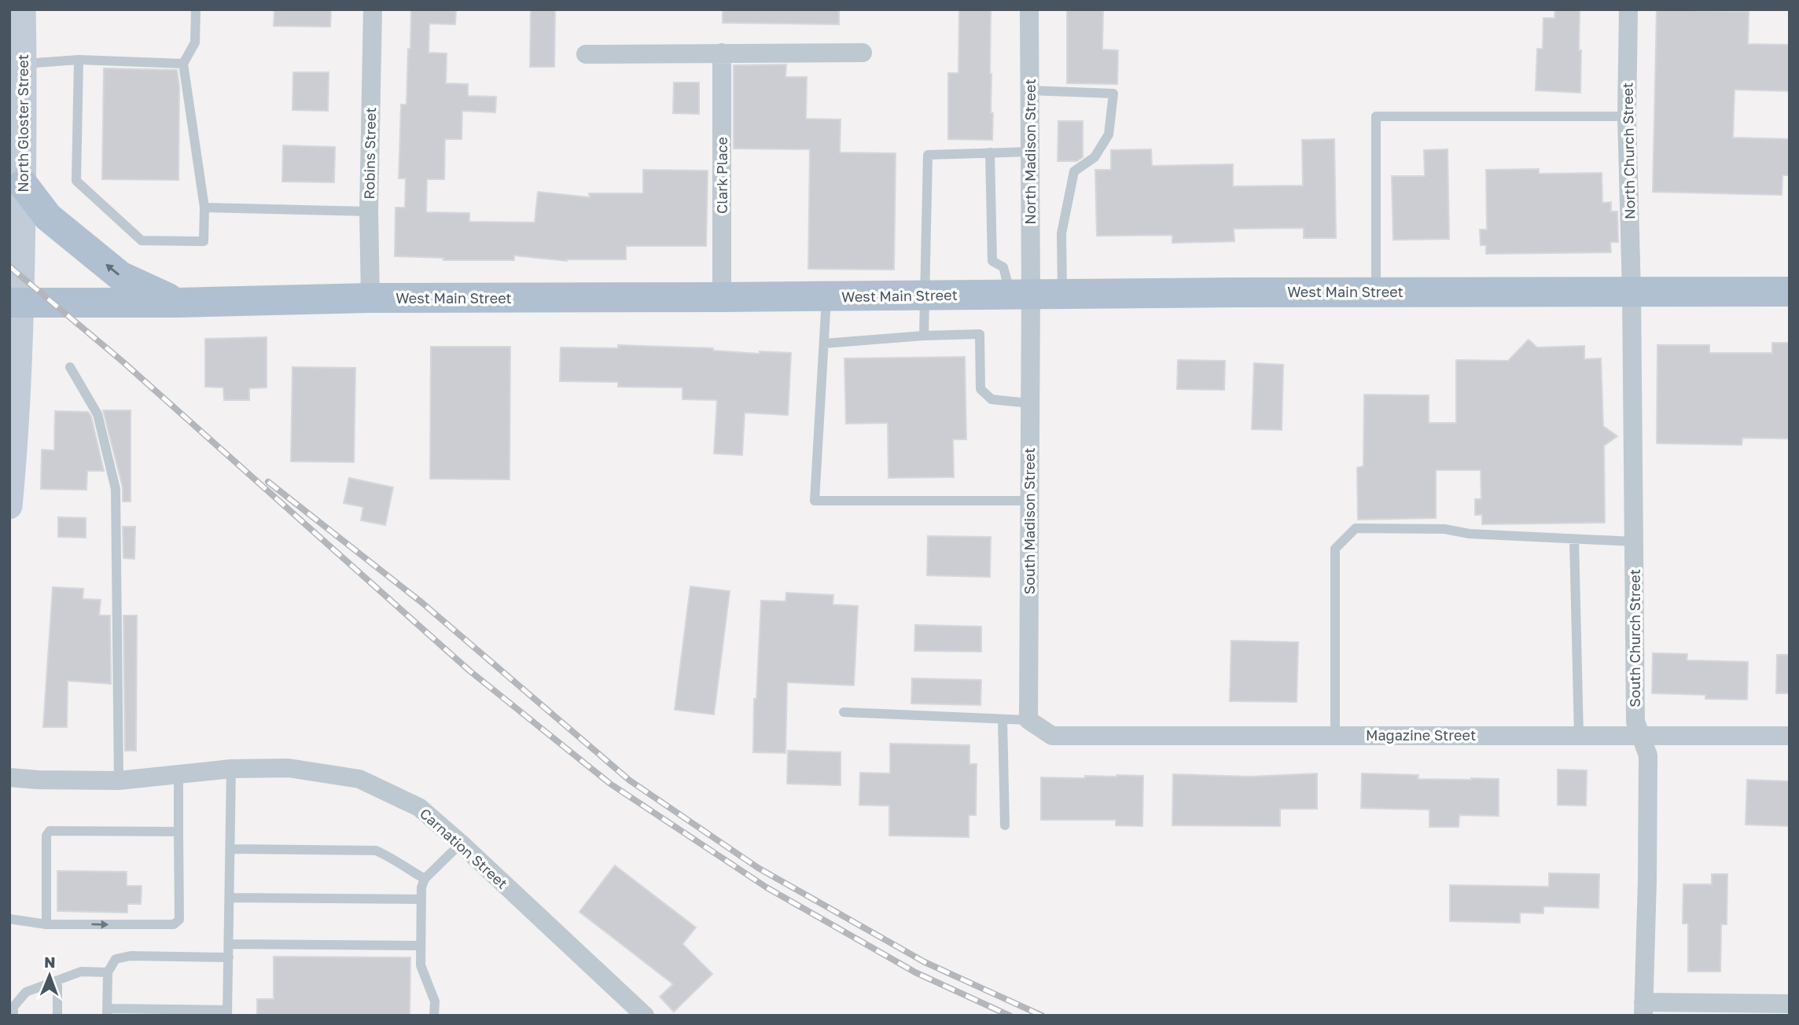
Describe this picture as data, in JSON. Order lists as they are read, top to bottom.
{
  "streets": {
    "main road": ["North Gloster Street", "West Main Street"],
    "street": [
      "North Church Street",
      "North Madison Street",
      "Robins Street",
      "Clark Place",
      "South Madison Street",
      "South Church Street",
      "Magazine Street",
      "Carnation Street"
    ]
  },
  "crossings": [
    ["North Gloster Street", "West Main Street"],
    ["North Church Street", "West Main Street"],
    ["North Church Street", "South Church Street"],
    ["North Madison Street", "West Main Street"],
    ["North Madison Street", "South Madison Street"],
    ["Robins Street", "West Main Street"],
    ["Clark Place", "West Main Street"],
    ["West Main Street", "South Madison Street"],
    ["West Main Street", "South Church Street"],
    ["South Madison Street", "Magazine Street"],
    ["South Church Street", "Magazine Street"]
  ],
  "north": "top"
}
